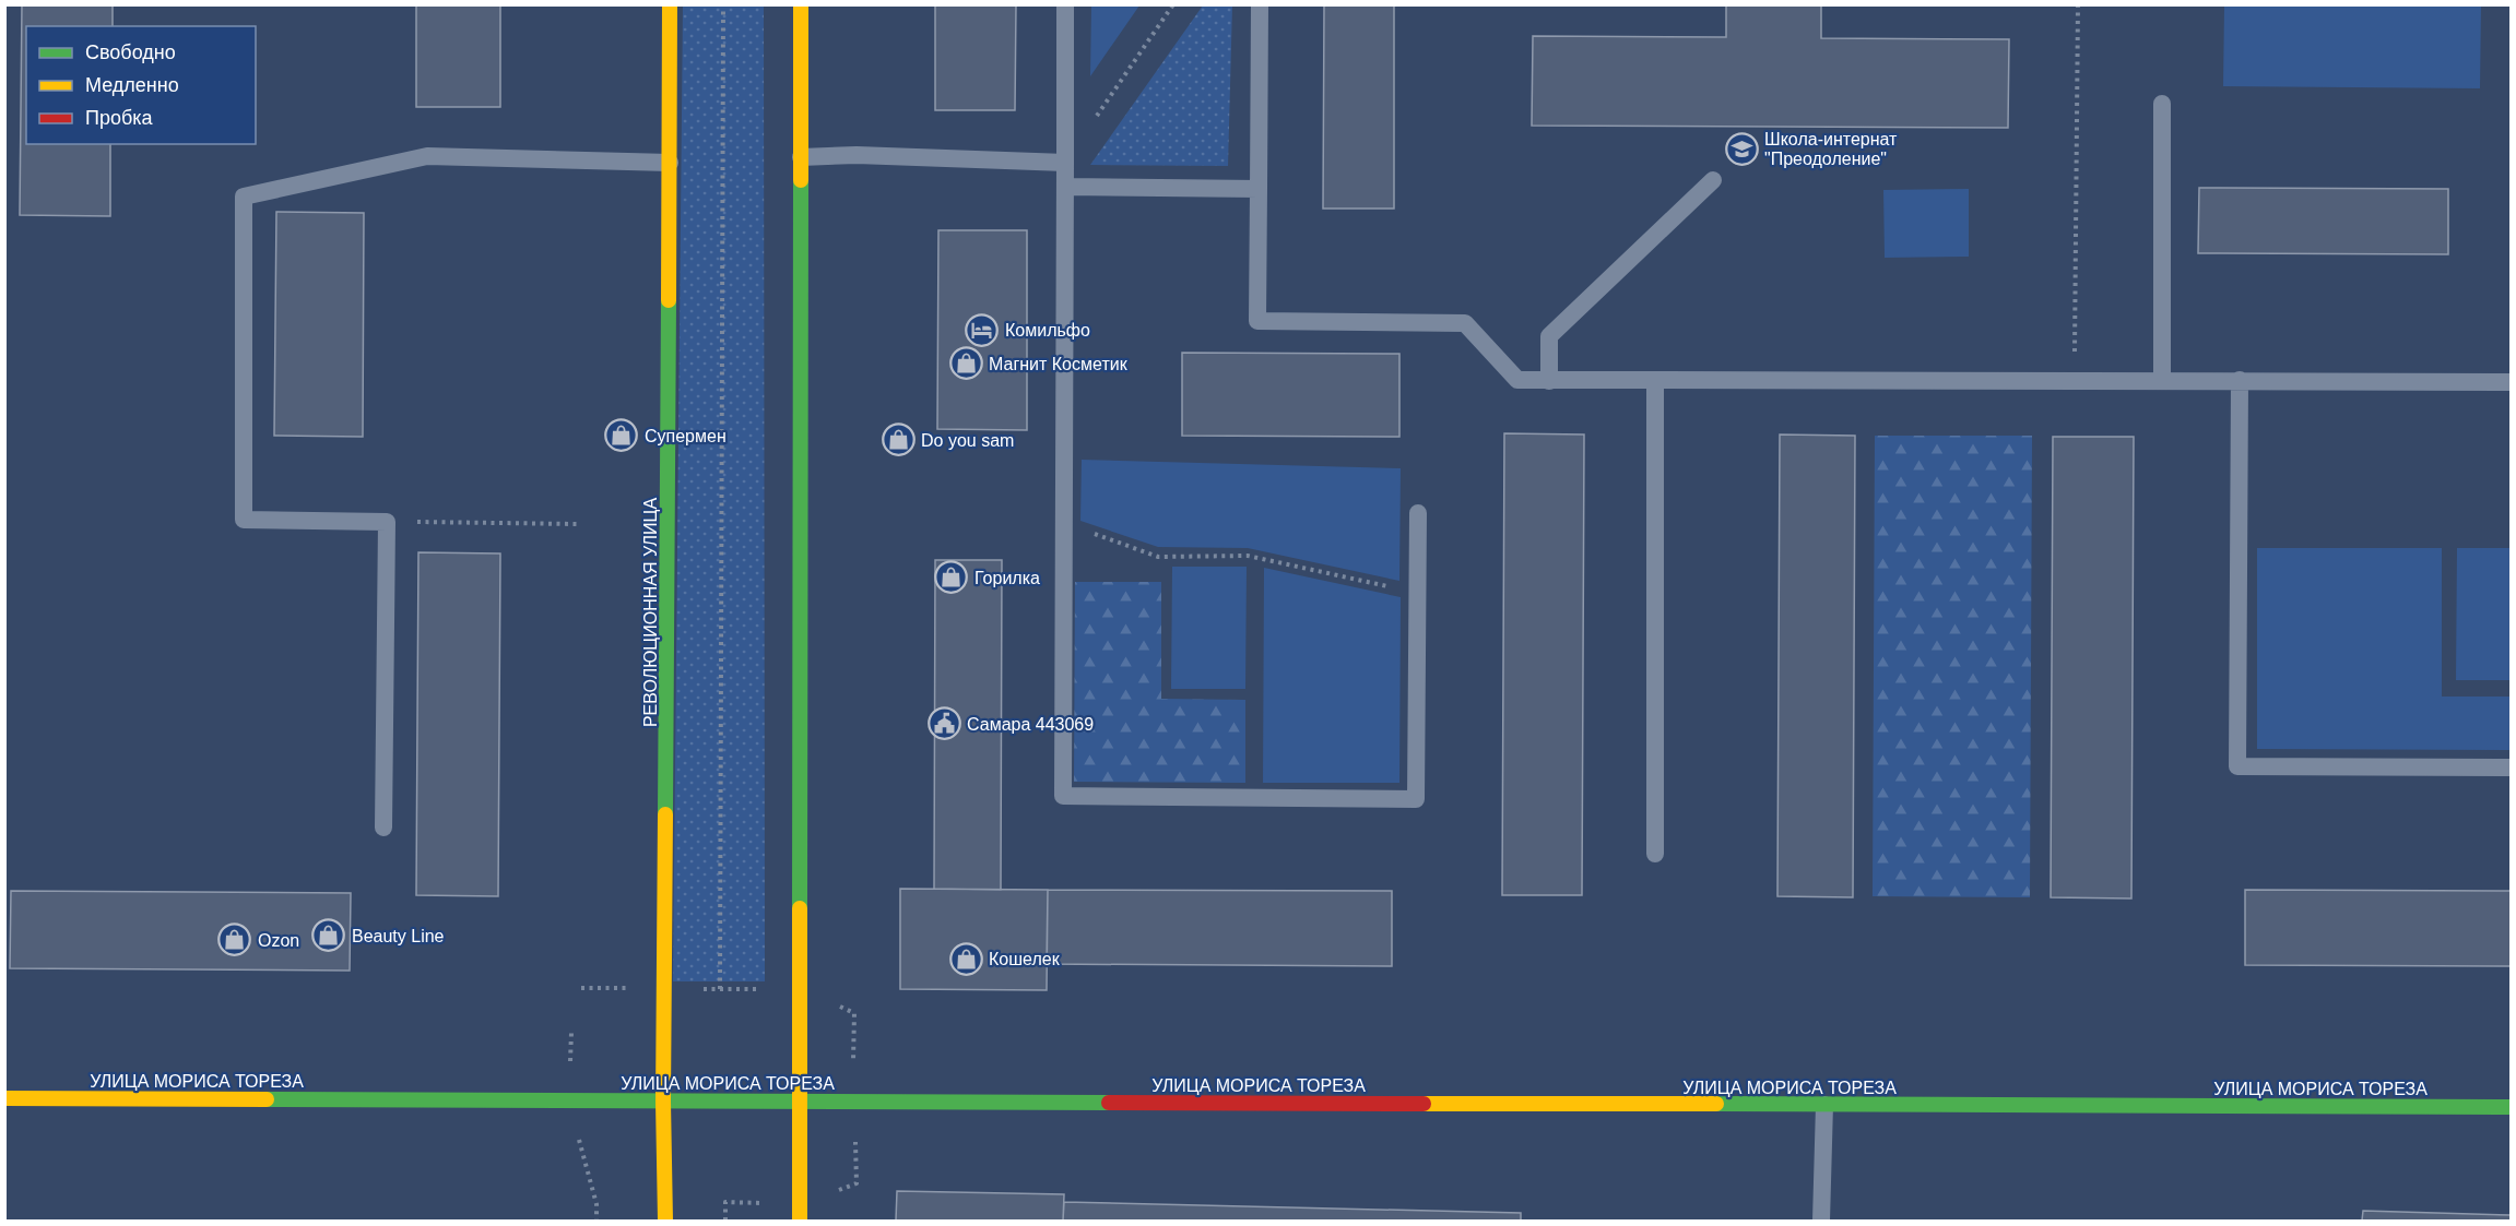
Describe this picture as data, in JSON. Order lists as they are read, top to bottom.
{
  "streets": {
    "main road": ["РЕВОЛЮЦИОННАЯ УЛИЦА", "УЛИЦА МОРИСА ТОРЕЗА"]
  },
  "crossings": [
    ["РЕВОЛЮЦИОННАЯ УЛИЦА", "УЛИЦА МОРИСА ТОРЕЗА"]
  ],
  "places": {
    "school or university": ["Школа-интернат \"Преодоление\""],
    "hotel": ["Комильфо"],
    "shop": [
      "Магнит Косметик",
      "Супермен",
      "Do you sam",
      "Горилка",
      "Beauty Line",
      "Ozon",
      "Кошелек"
    ],
    "public building": ["Самара 443069"]
  },
  "legend": ["Свободно", "Медленно", "Пробка"]
}
